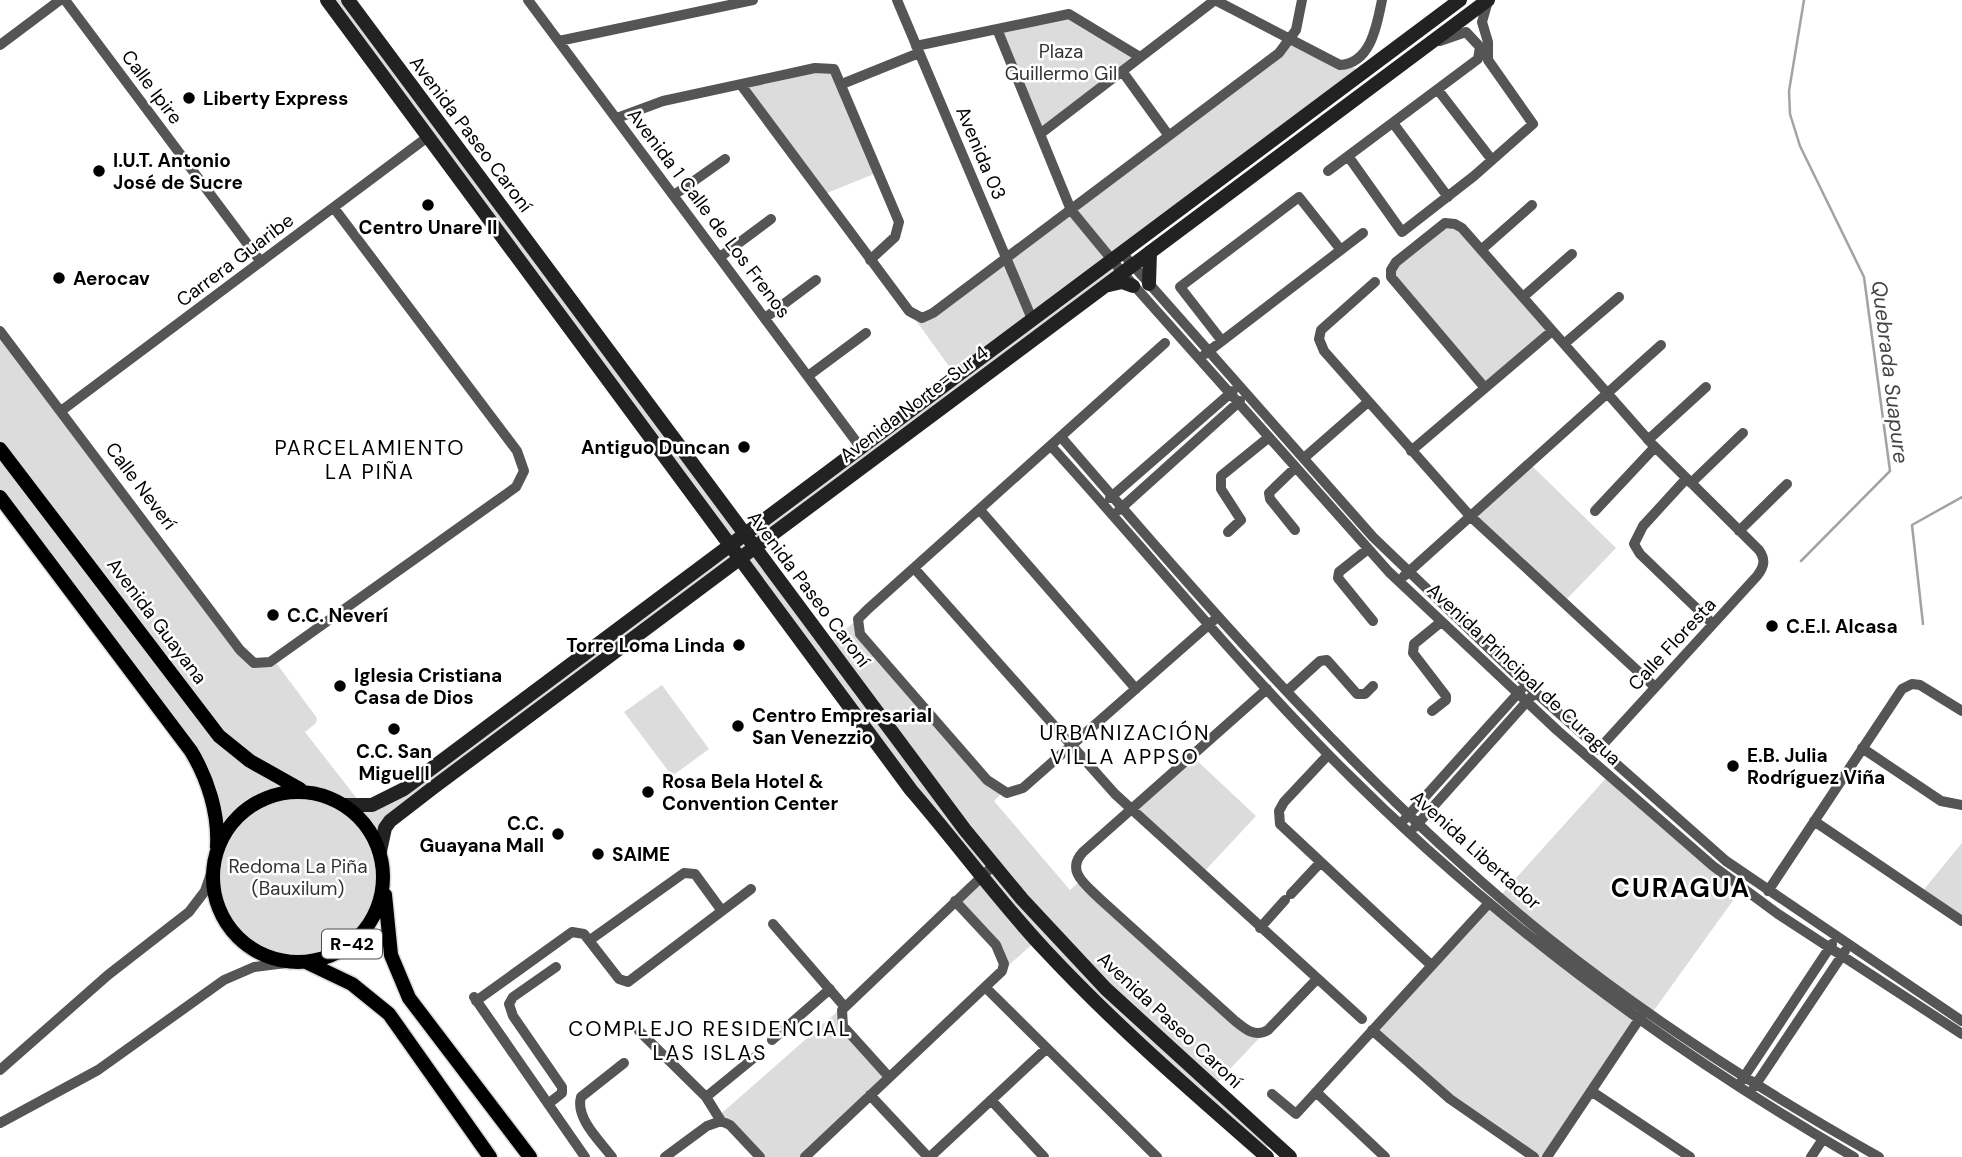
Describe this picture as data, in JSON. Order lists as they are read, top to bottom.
{
  "streets": {
    "main road": [
      "Avenida Paseo Caroní",
      "Avenida Norte-Sur 4",
      "Avenida Guayana",
      "R-42"
    ],
    "street": [
      "Calle Ipire",
      "Avenida 03",
      "Avenida 1 Calle de Los Frenos",
      "Carrera Guaribe",
      "Calle Neverí",
      "Calle Floresta",
      "Avenida Principal de Curagua",
      "Avenida Libertador"
    ]
  },
  "crossings": [
    ["Calle Ipire", "Carrera Guaribe"],
    ["Avenida Paseo Caroní", "Carrera Guaribe"],
    ["Avenida Paseo Caroní", "Avenida Norte-Sur 4"],
    ["Avenida 03", "Avenida Norte-Sur 4"],
    ["Avenida 1 Calle de Los Frenos", "Avenida Norte-Sur 4"],
    ["Carrera Guaribe", "Calle Neverí"],
    ["Avenida Norte-Sur 4", "Avenida Guayana"],
    ["Avenida Norte-Sur 4", "Avenida Principal de Curagua"],
    ["Avenida Norte-Sur 4", "R-42"],
    ["Avenida Guayana", "R-42"],
    ["Calle Floresta", "Avenida Principal de Curagua"]
  ],
  "districts": [
    "PARCELAMIENTO LA PIÑA",
    "URBANIZACIÓN VILLA APPSO",
    "CURAGUA",
    "COMPLEJO RESIDENCIAL LAS ISLAS"
  ],
  "water": ["Quebrada Suapure"],
  "parks": ["Plaza Guillermo Gil", "Redoma La Piña (Bauxilum)"],
  "places": [
    "Liberty Express",
    "I.U.T. Antonio José de Sucre",
    "Centro Unare II",
    "Aerocav",
    "Antiguo Duncan",
    "C.C. Neverí",
    "C.E.I. Alcasa",
    "Torre Loma Linda",
    "Iglesia Cristiana Casa de Dios",
    "Centro Empresarial San Venezzio",
    "C.C. San Miguel I",
    "E.B. Julia Rodríguez Viña",
    "Rosa Bela Hotel & Convention Center",
    "C.C. Guayana Mall",
    "SAIME"
  ]
}
